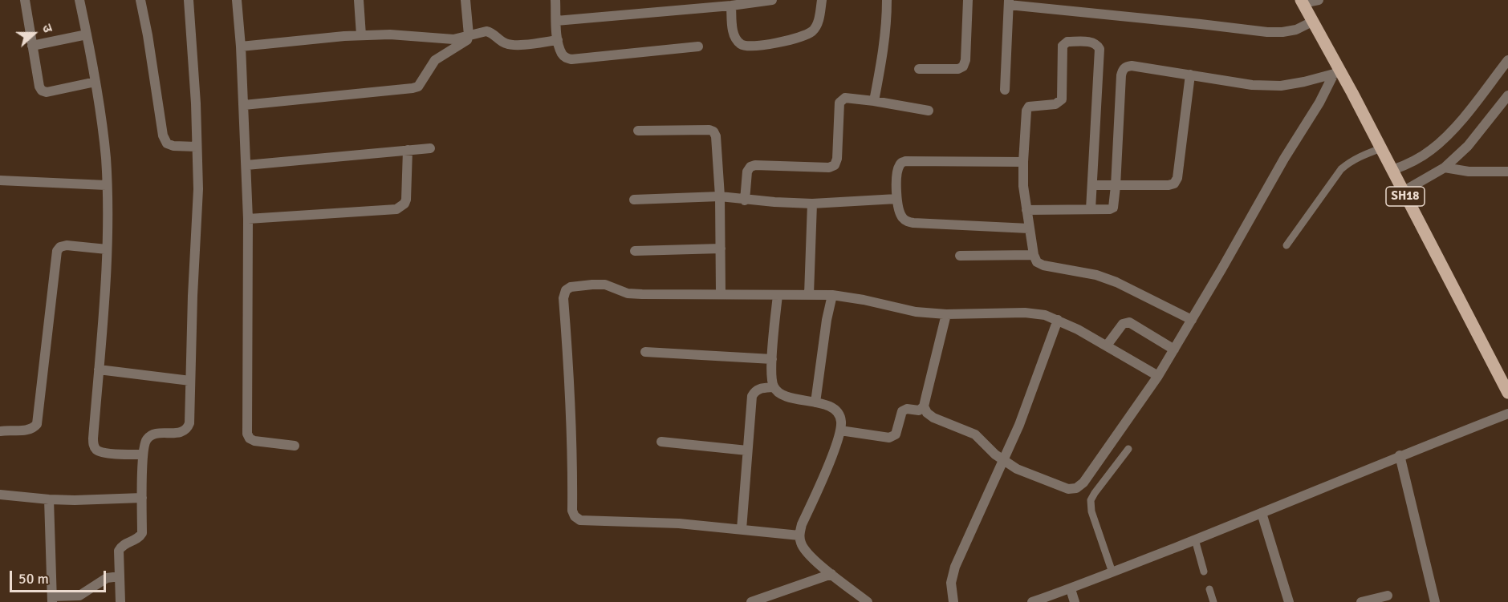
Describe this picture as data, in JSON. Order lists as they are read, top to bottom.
{
  "streets": {
    "main road": ["SH18"]
  },
  "scale_bar": "50 m",
  "north": "right"
}
